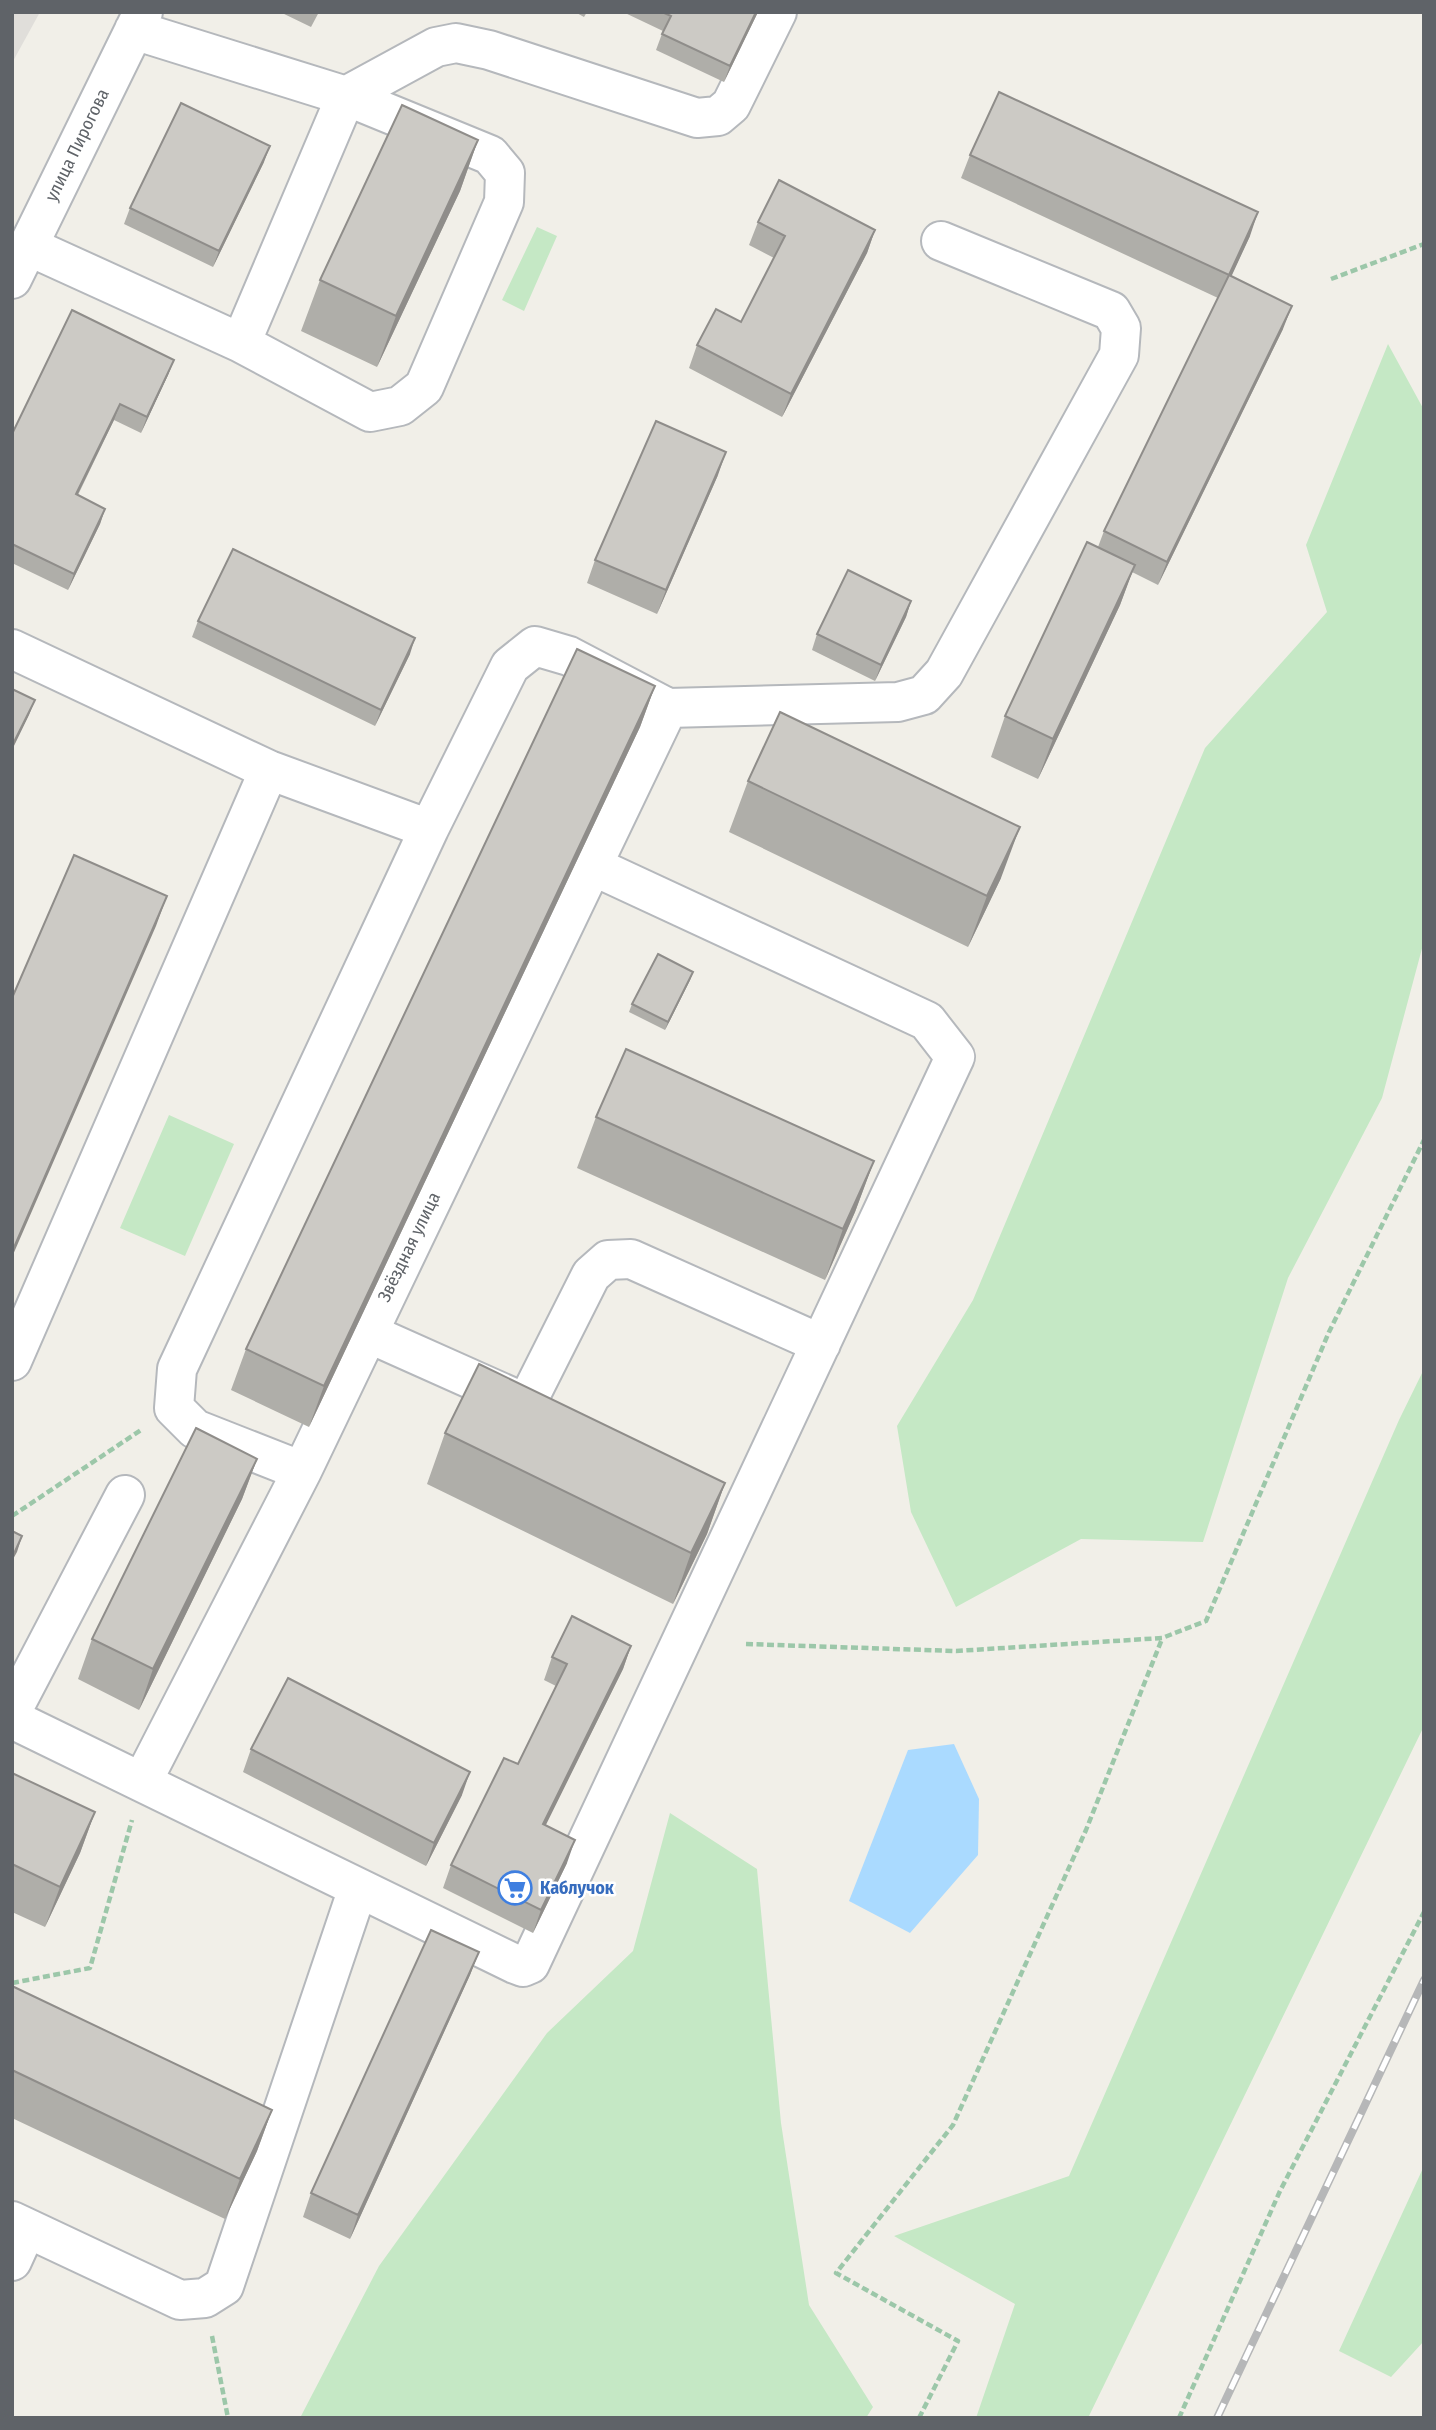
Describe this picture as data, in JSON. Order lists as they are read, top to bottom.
{
  "streets": {
    "street": ["улица Пирогова", "Звёздная улица"]
  },
  "places": {
    "supermarket": ["Каблучок"]
  }
}
